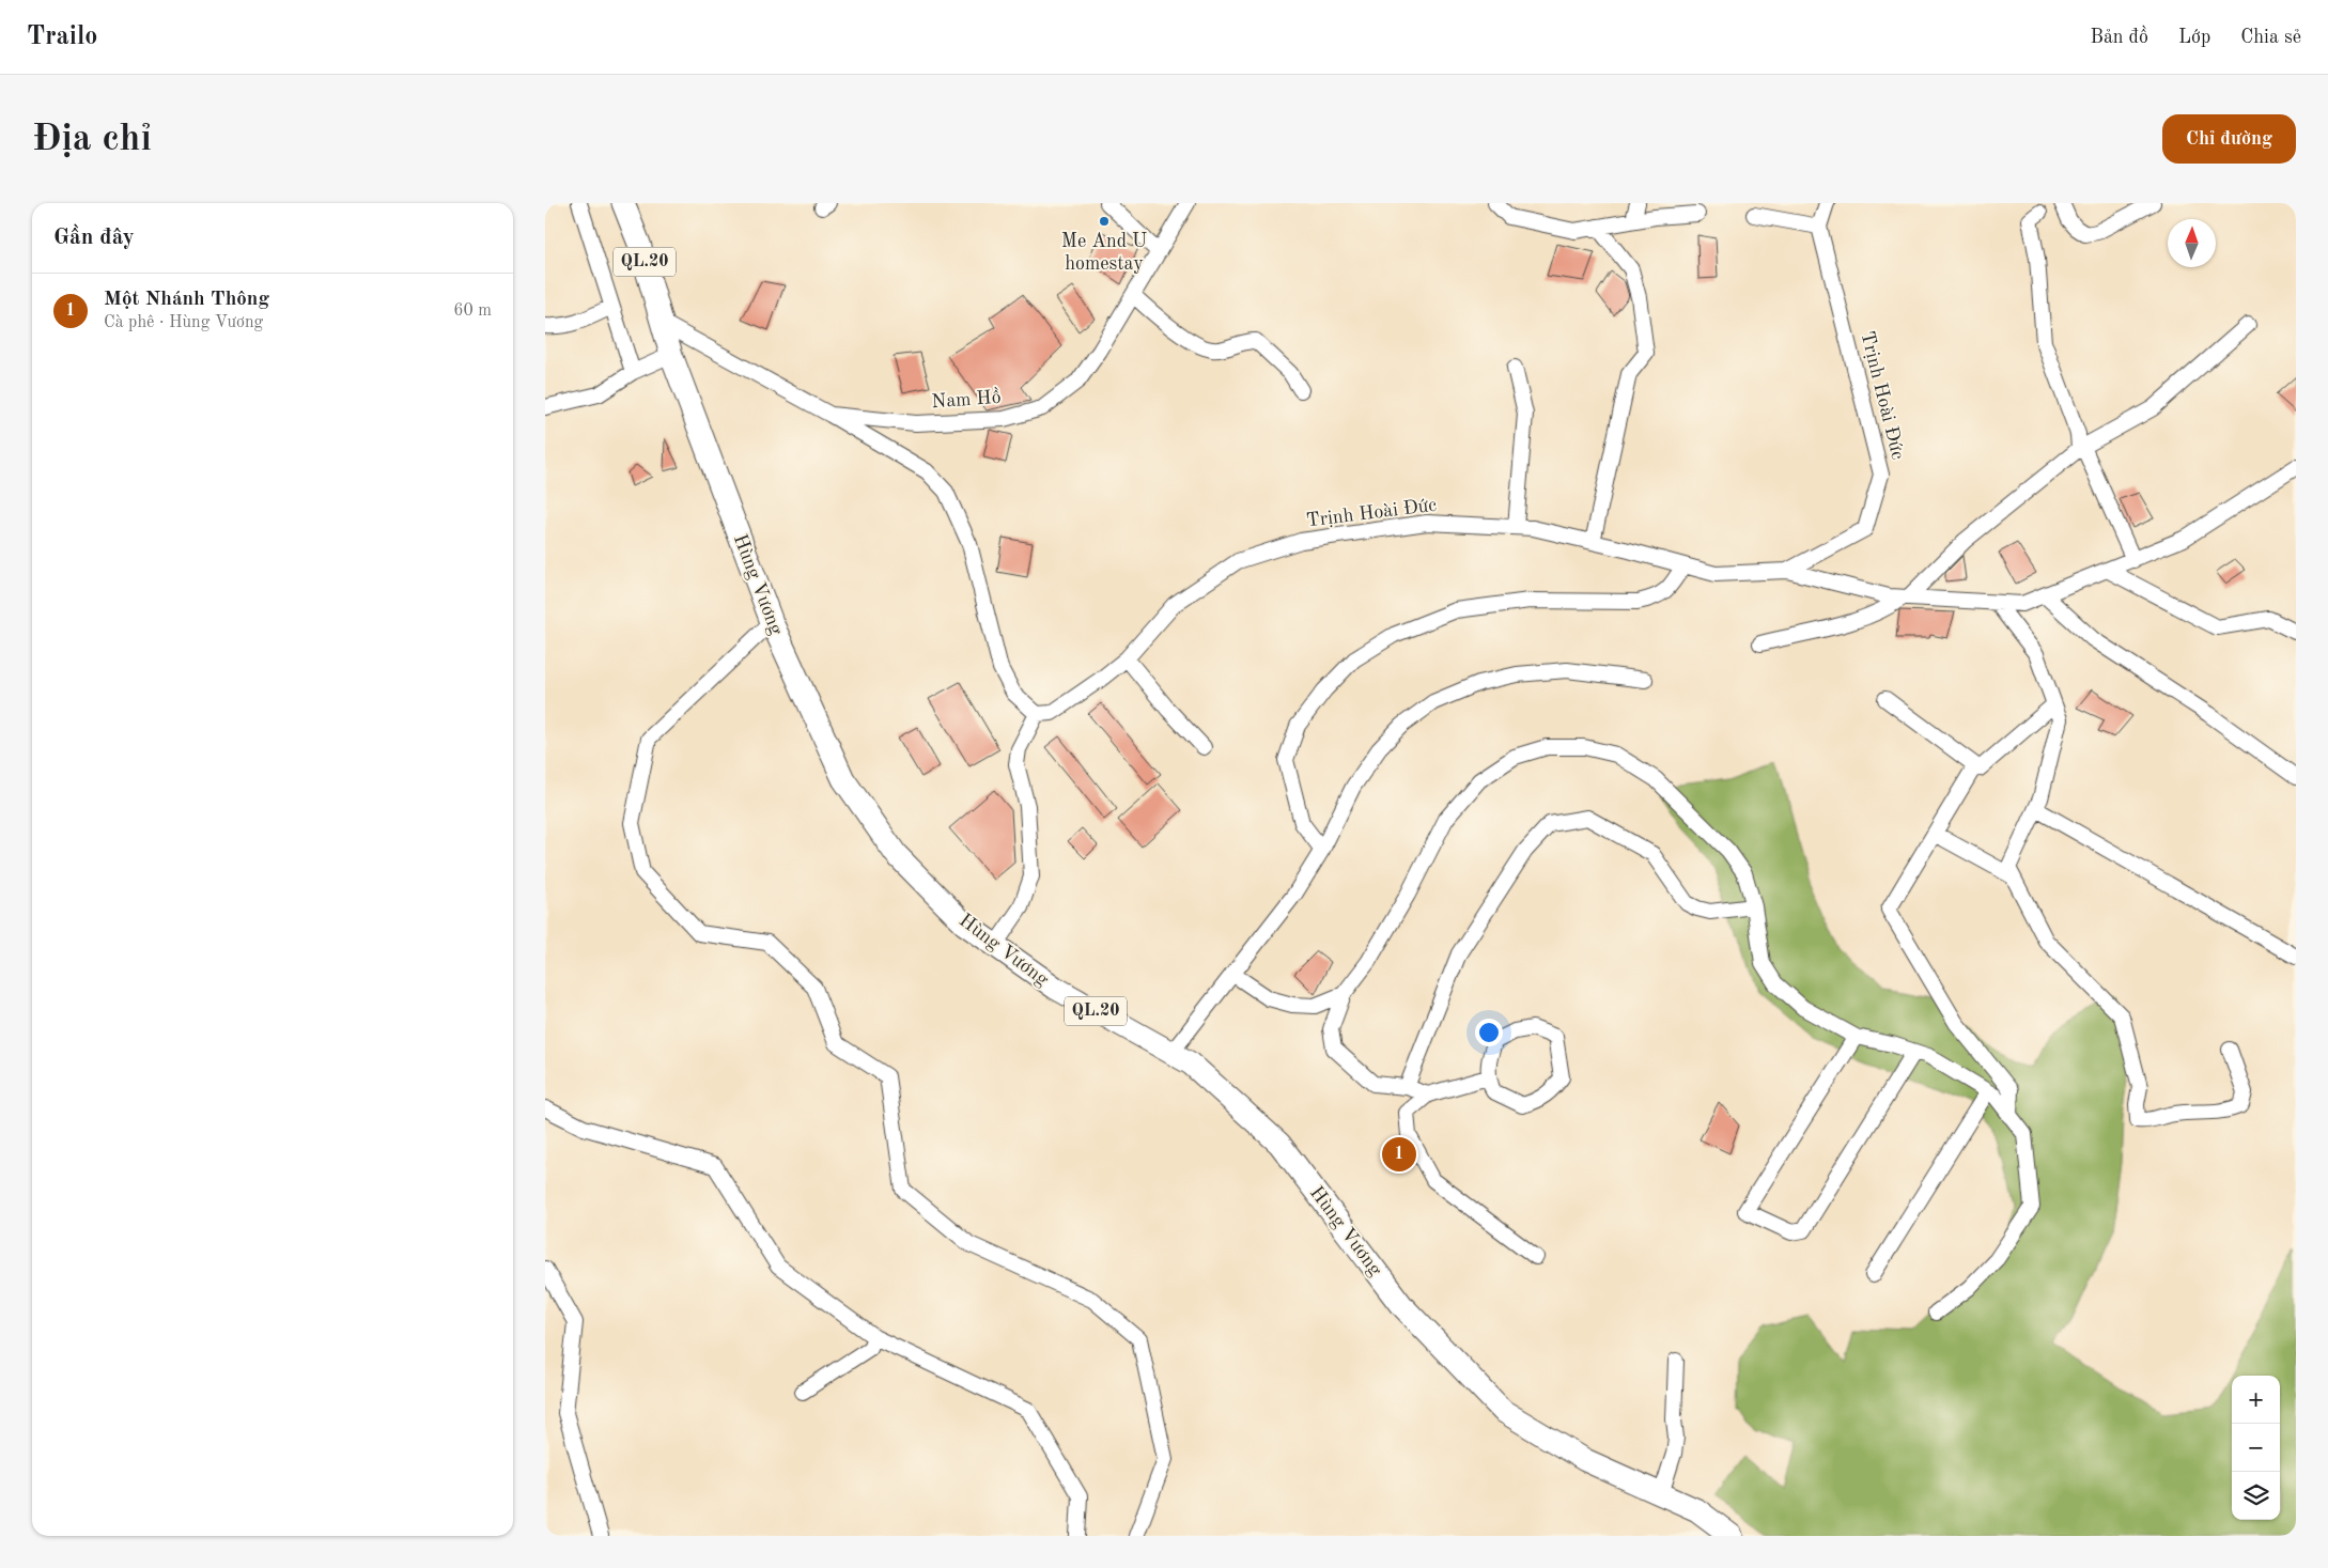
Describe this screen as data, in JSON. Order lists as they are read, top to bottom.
{
  "streets": {
    "highway": ["QL.20", "Hùng Vương"],
    "street": ["Trịnh Hoài Đức", "Nam Hồ"]
  },
  "crossings": [
    ["Nam Hồ", "Hùng Vương"]
  ],
  "places": ["Me And U homestay"],
  "north": "top",
  "page": {
    "header": "Trailo",
    "nav": ["Bản đồ", "Lớp", "Chia sẻ"],
    "buttons": "Chỉ đường",
    "title": "Địa chỉ",
    "heading": "Gần đây",
    "list": [
      {
        "mark": "1",
        "name": "Một Nhánh Thông",
        "note": "Cà phê · Hùng Vương",
        "value": "60 m"
      }
    ],
    "pins": "1",
    "map_buttons": ["+", "−"]
  }
}
